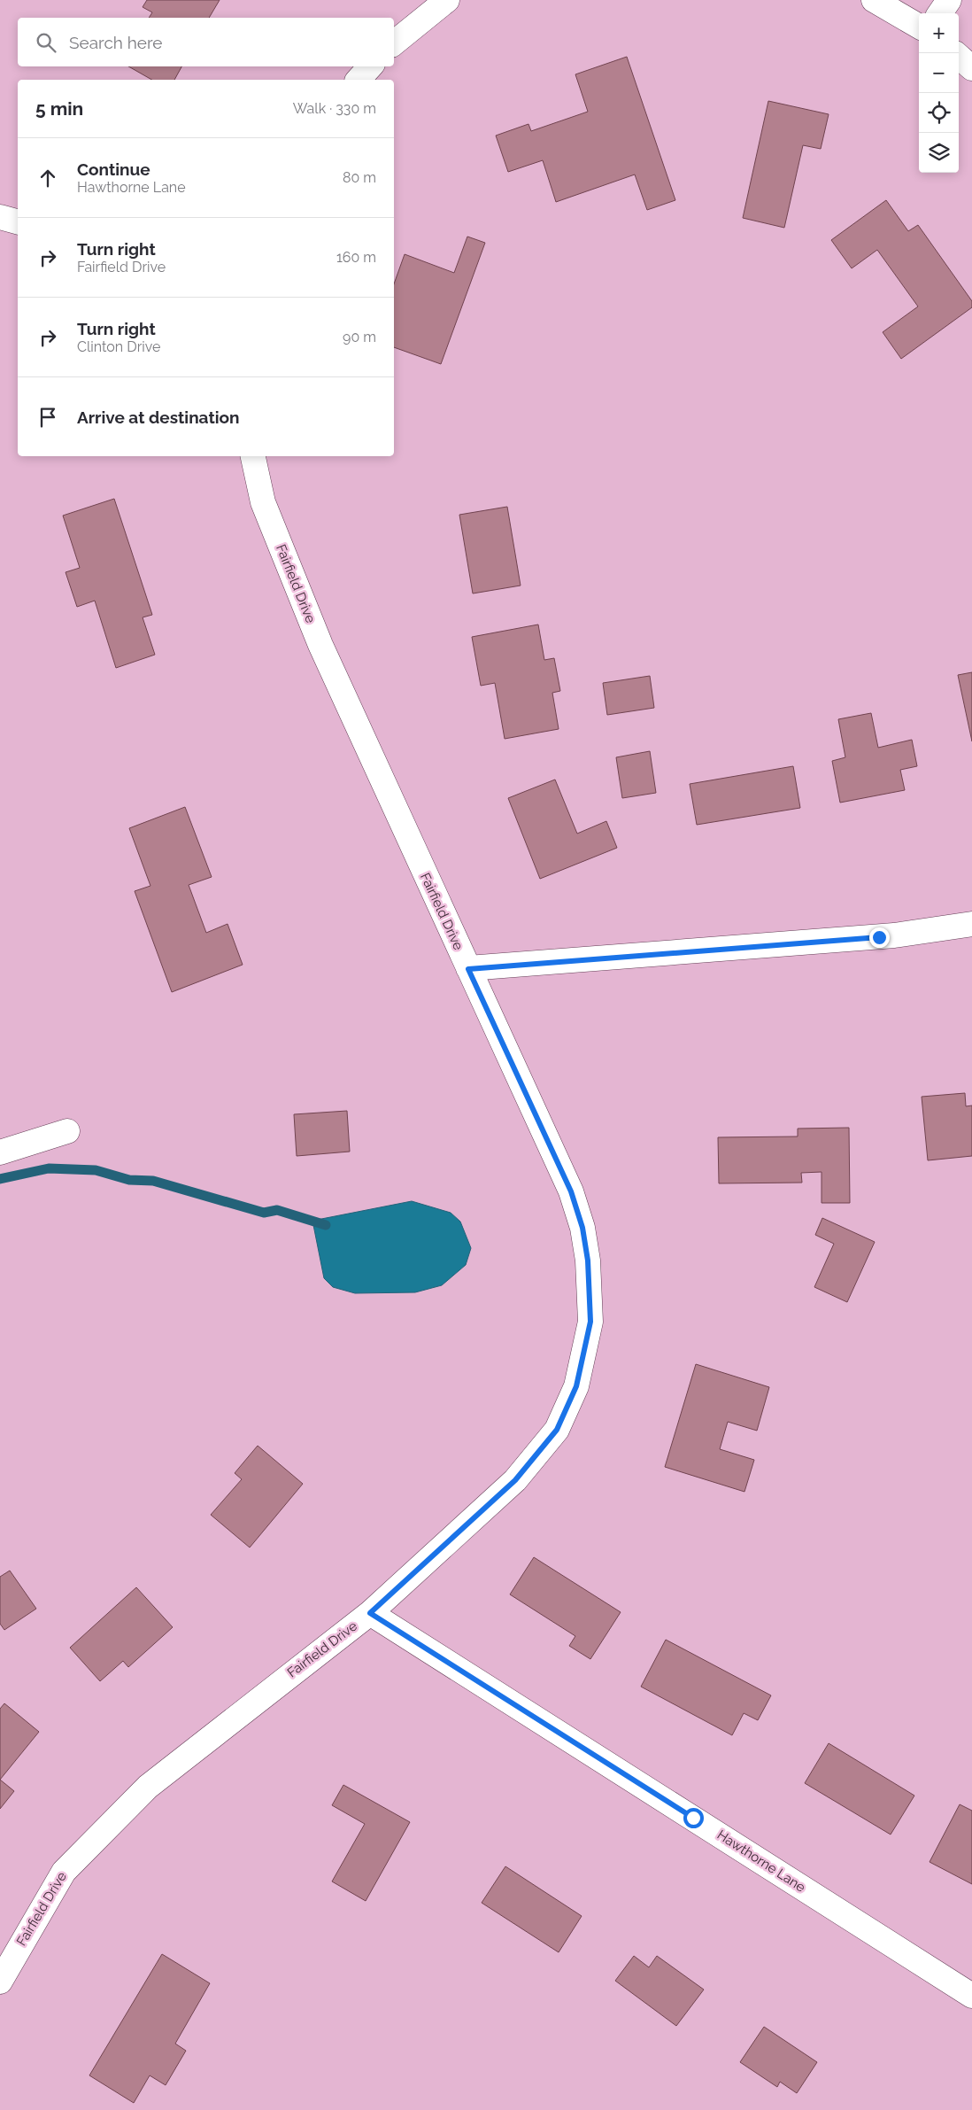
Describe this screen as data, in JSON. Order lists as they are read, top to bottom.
{
  "streets": {
    "street": ["Fairfield Drive", "Hawthorne Lane"]
  },
  "crossings": [
    ["Fairfield Drive", "Hawthorne Lane"]
  ],
  "page": {
    "map_buttons": ["+", "−"],
    "search": "Search here",
    "heading": ["5 min", "Walk · 330 m"],
    "list": [
      ["Continue", "Hawthorne Lane", "80 m"],
      ["Turn right", "Fairfield Drive", "160 m"],
      ["Turn right", "Clinton Drive", "90 m"],
      "Arrive at destination"
    ]
  }
}
